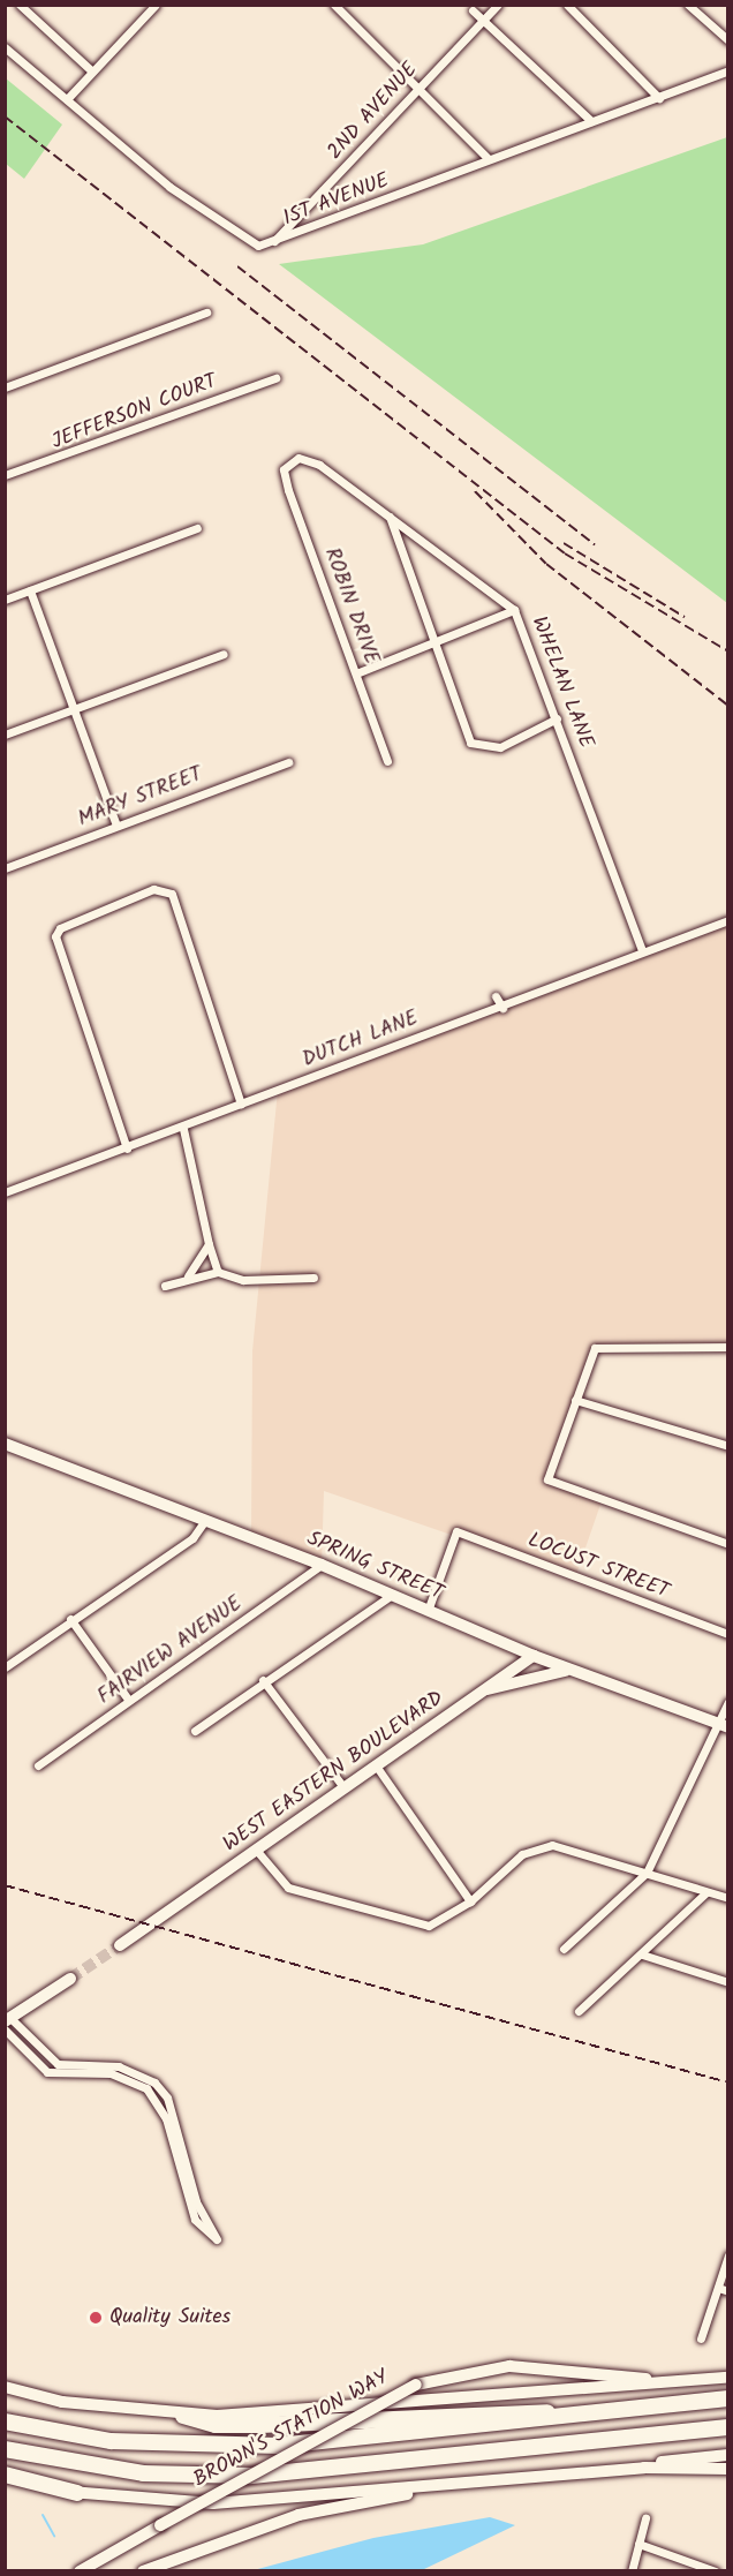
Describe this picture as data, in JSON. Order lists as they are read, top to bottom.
{
  "streets": {
    "main road": ["SPRING STREET", "WEST EASTERN BOULEVARD", "BROWN'S STATION WAY"],
    "street": [
      "2ND AVENUE",
      "1ST AVENUE",
      "JEFFERSON COURT",
      "ROBIN DRIVE",
      "WHELAN LANE",
      "MARY STREET",
      "DUTCH LANE",
      "LOCUST STREET",
      "FAIRVIEW AVENUE"
    ]
  },
  "crossings": [
    ["2ND AVENUE", "1ST AVENUE"],
    ["ROBIN DRIVE", "WHELAN LANE"],
    ["WHELAN LANE", "DUTCH LANE"],
    ["SPRING STREET", "LOCUST STREET"],
    ["SPRING STREET", "FAIRVIEW AVENUE"],
    ["SPRING STREET", "WEST EASTERN BOULEVARD"]
  ],
  "places": ["Quality Suites"]
}
